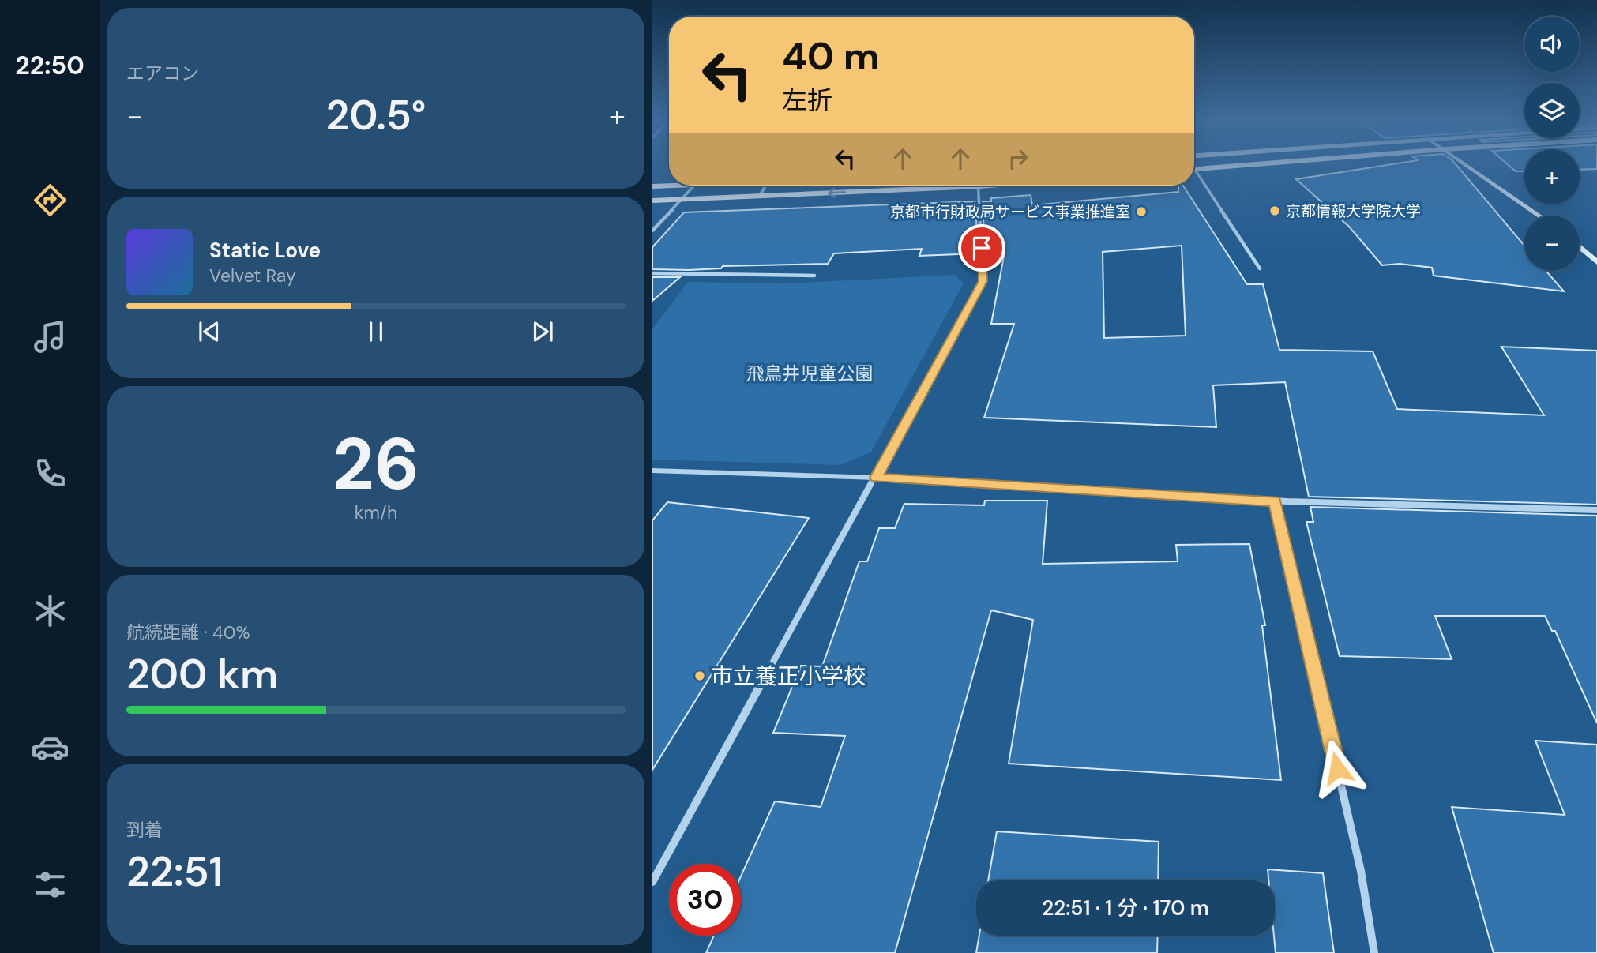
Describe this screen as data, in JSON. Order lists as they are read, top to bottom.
{
  "parks": ["飛鳥井児童公園"],
  "places": ["京都情報大学院大学", "京都市行財政局サービス事業推進室", "市立養正小学校"],
  "page": {
    "tabs": "22:50",
    "tile": [
      "エアコン",
      ["26", "km/h"],
      ["航続距離 · 40%", "200 km"],
      ["到着", "22:51"]
    ],
    "map_buttons": ["+", "−"],
    "turn": ["40 m", "左折"],
    "heat": ["−", "20.5°", "+"],
    "song": ["Static Love", "Velvet Ray"],
    "limit": "30",
    "trip": "22:51 · 1 分 · 170 m"
  }
}
